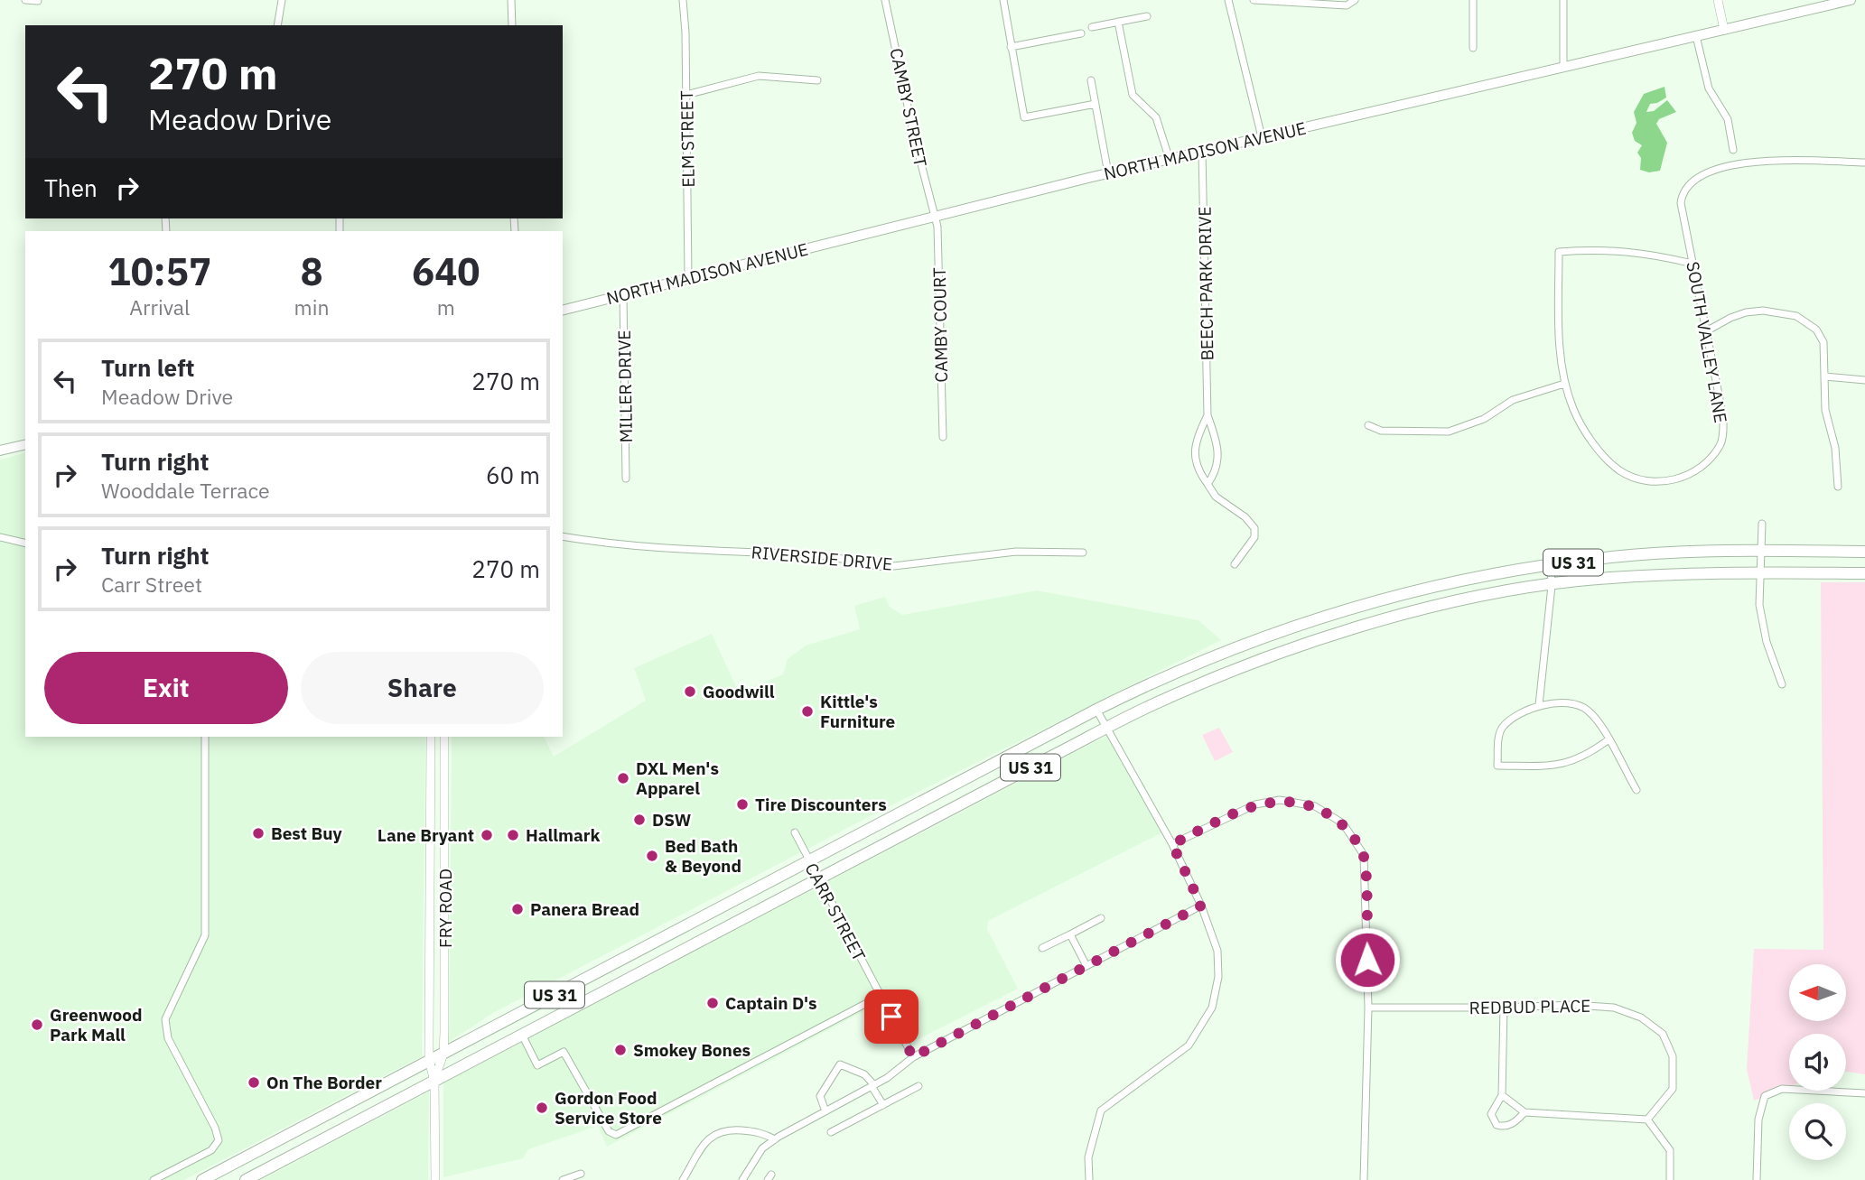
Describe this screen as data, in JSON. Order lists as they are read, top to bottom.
{
  "streets": {
    "main road": ["NORTH MADISON AVENUE", "US 31"],
    "street": [
      "CAMBY STREET",
      "ELM STREET",
      "BEECH PARK DRIVE",
      "CAMBY COURT",
      "SOUTH VALLEY LANE",
      "MILLER DRIVE",
      "RIVERSIDE DRIVE",
      "FRY ROAD",
      "CARR STREET",
      "REDBUD PLACE"
    ]
  },
  "crossings": [
    ["CAMBY STREET", "NORTH MADISON AVENUE"],
    ["CAMBY STREET", "CAMBY COURT"],
    ["ELM STREET", "NORTH MADISON AVENUE"],
    ["NORTH MADISON AVENUE", "BEECH PARK DRIVE"],
    ["NORTH MADISON AVENUE", "CAMBY COURT"],
    ["NORTH MADISON AVENUE", "MILLER DRIVE"],
    ["US 31", "FRY ROAD"],
    ["US 31", "CARR STREET"]
  ],
  "places": [
    "Goodwill",
    "Kittle's Furniture",
    "DXL Men's Apparel",
    "Tire Discounters",
    "DSW",
    "Best Buy",
    "Lane Bryant",
    "Hallmark",
    "Bed Bath & Beyond",
    "Panera Bread",
    "Captain D's",
    "Greenwood Park Mall",
    "Smokey Bones",
    "On The Border",
    "Gordon Food Service Store"
  ],
  "north": "left",
  "page": {
    "turn": ["270 m", "Meadow Drive"],
    "then": "Then",
    "eta": [
      "10:57",
      "Arrival",
      "8",
      "min",
      "640",
      "m"
    ],
    "list": [
      {
        "name": "Turn left",
        "note": "Meadow Drive",
        "value": "270 m"
      },
      {
        "name": "Turn right",
        "note": "Wooddale Terrace",
        "value": "60 m"
      },
      {
        "name": "Turn right",
        "note": "Carr Street",
        "value": "270 m"
      }
    ],
    "buttons": ["Exit", "Share"]
  }
}
